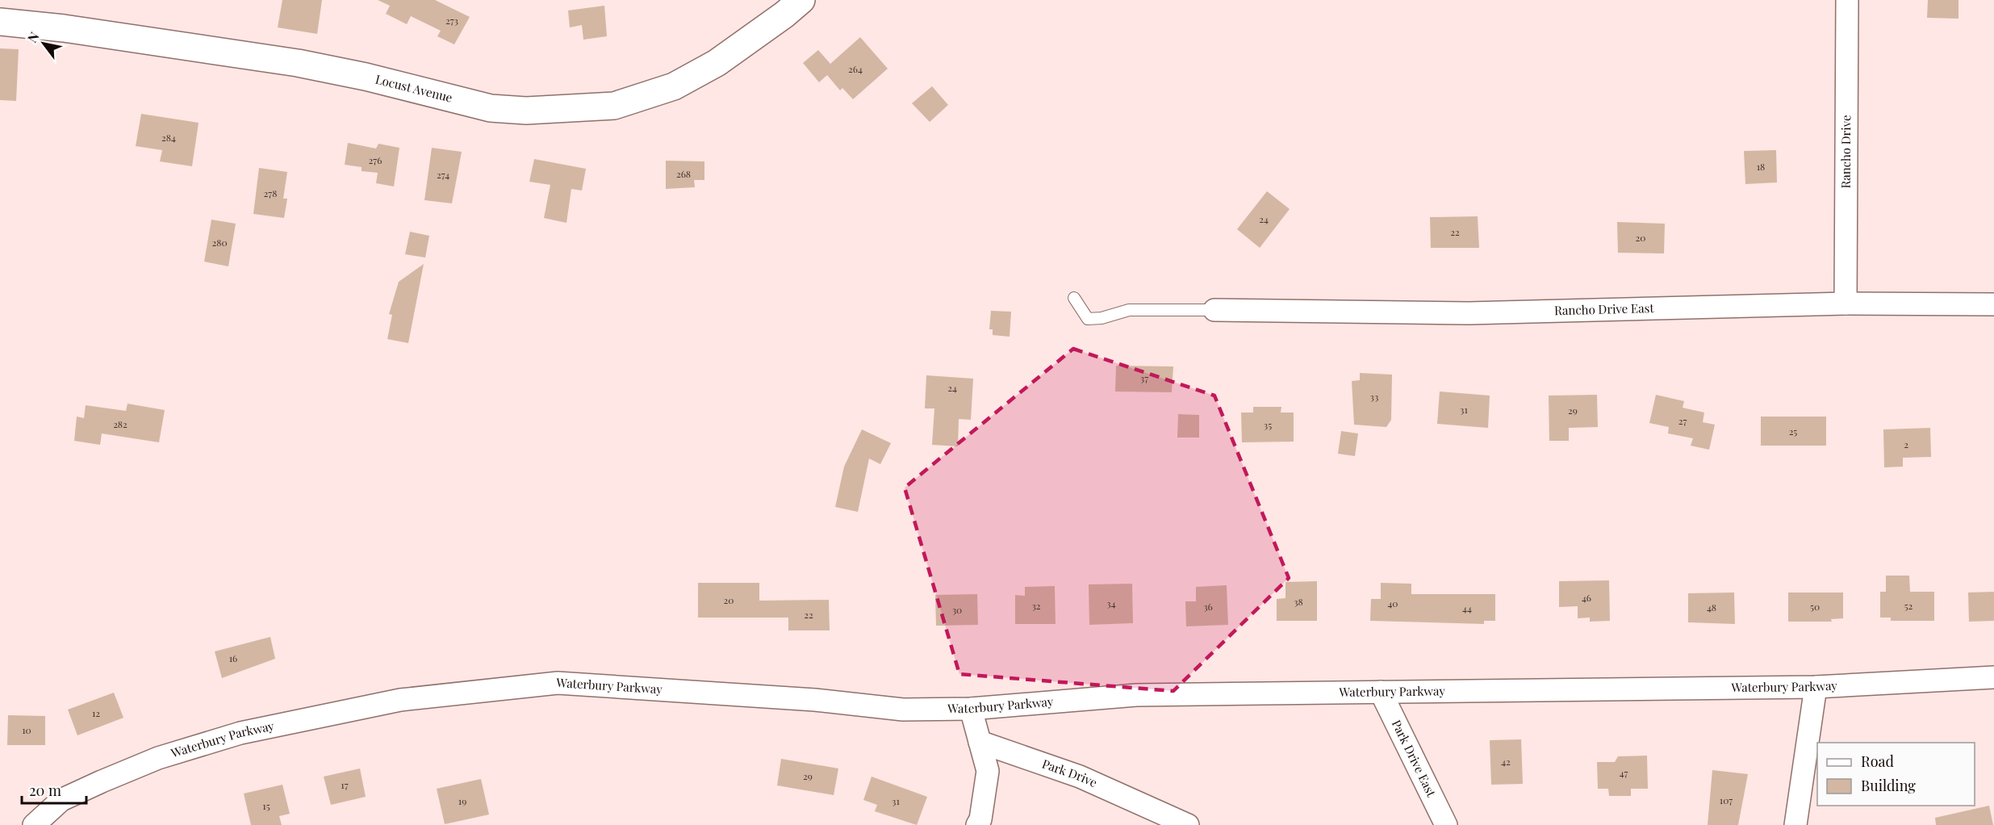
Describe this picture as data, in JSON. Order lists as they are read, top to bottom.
{
  "streets": {
    "street": [
      "Locust Avenue",
      "Rancho Drive",
      "Rancho Drive East",
      "Waterbury Parkway",
      "Park Drive East",
      "Park Drive"
    ]
  },
  "crossings": [
    ["Rancho Drive", "Rancho Drive East"],
    ["Waterbury Parkway", "Park Drive East"]
  ],
  "house_numbers": [
    "273",
    "264",
    "284",
    "276",
    "18",
    "268",
    "274",
    "278",
    "24",
    "22",
    "20",
    "280",
    "37",
    "24",
    "33",
    "31",
    "29",
    "27",
    "282",
    "35",
    "25",
    "2",
    "46",
    "20",
    "38",
    "34",
    "40",
    "32",
    "52",
    "36",
    "50",
    "48",
    "44",
    "30",
    "22",
    "16",
    "12",
    "10",
    "42",
    "47",
    "29",
    "17",
    "107",
    "19",
    "31",
    "15"
  ],
  "legend": ["Road", "Building"],
  "scale_bar": "20 m",
  "north": "top left"
}
